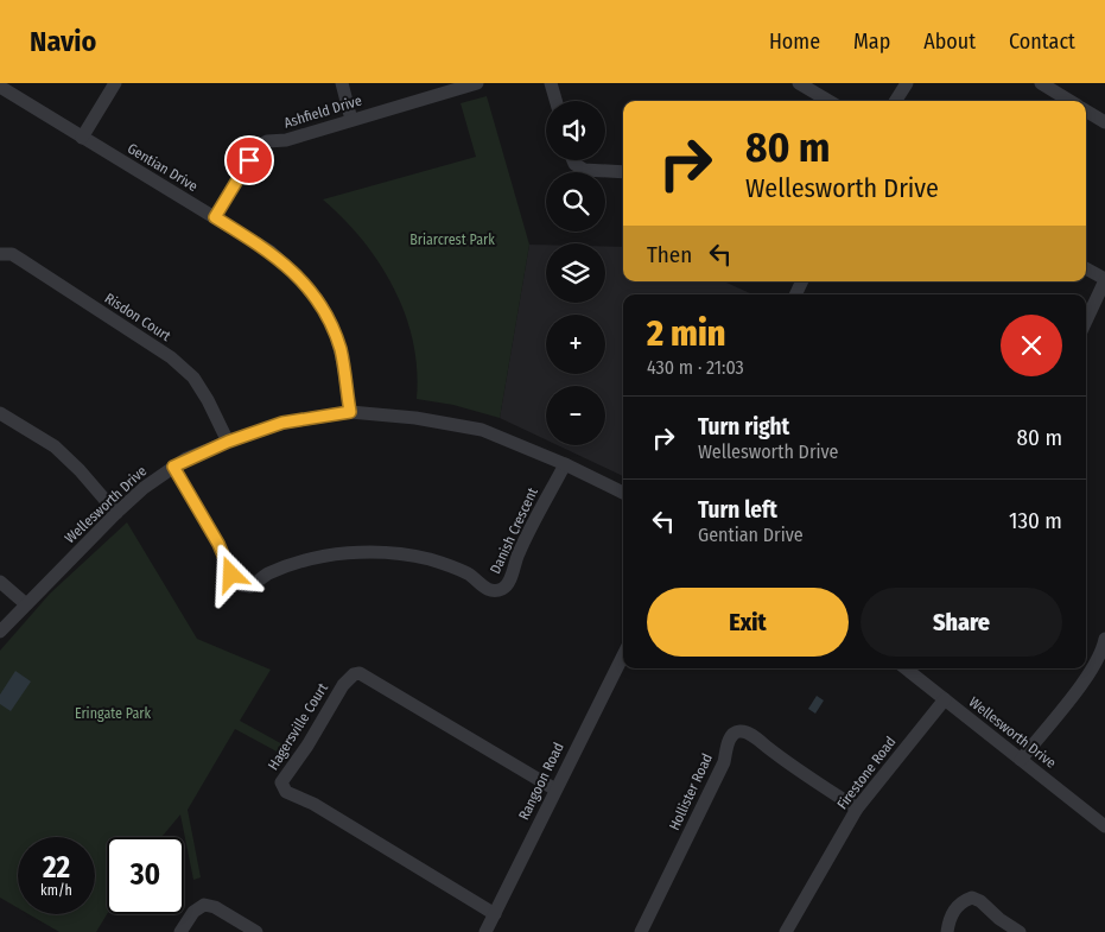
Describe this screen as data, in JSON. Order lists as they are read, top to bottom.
{
  "streets": {
    "street": [
      "Ashfield Drive",
      "Gentian Drive",
      "Risdon Court",
      "Wellesworth Drive",
      "Danish Crescent",
      "Hagersville Court",
      "Firestone Road",
      "Rangoon Road",
      "Hollister Road"
    ]
  },
  "crossings": [
    ["Ashfield Drive", "Gentian Drive"],
    ["Gentian Drive", "Wellesworth Drive"],
    ["Risdon Court", "Wellesworth Drive"],
    ["Wellesworth Drive", "Danish Crescent"],
    ["Wellesworth Drive", "Firestone Road"],
    ["Hagersville Court", "Rangoon Road"],
    ["Firestone Road", "Hollister Road"]
  ],
  "parks": ["Briarcrest Park", "Eringate Park"],
  "page": {
    "header": "Navio",
    "nav": [
      "Home",
      "Map",
      "About",
      "Contact"
    ],
    "map_buttons": ["+", "−"],
    "turn": ["80 m", "Wellesworth Drive"],
    "then": "Then",
    "heading": ["2 min", "430 m · 21:03"],
    "list": [
      {
        "name": "Turn right",
        "note": "Wellesworth Drive",
        "value": "80 m"
      },
      {
        "name": "Turn left",
        "note": "Gentian Drive",
        "value": "130 m"
      }
    ],
    "buttons": ["Exit", "Share"],
    "speed": "22 km/h",
    "limit": "30"
  }
}
